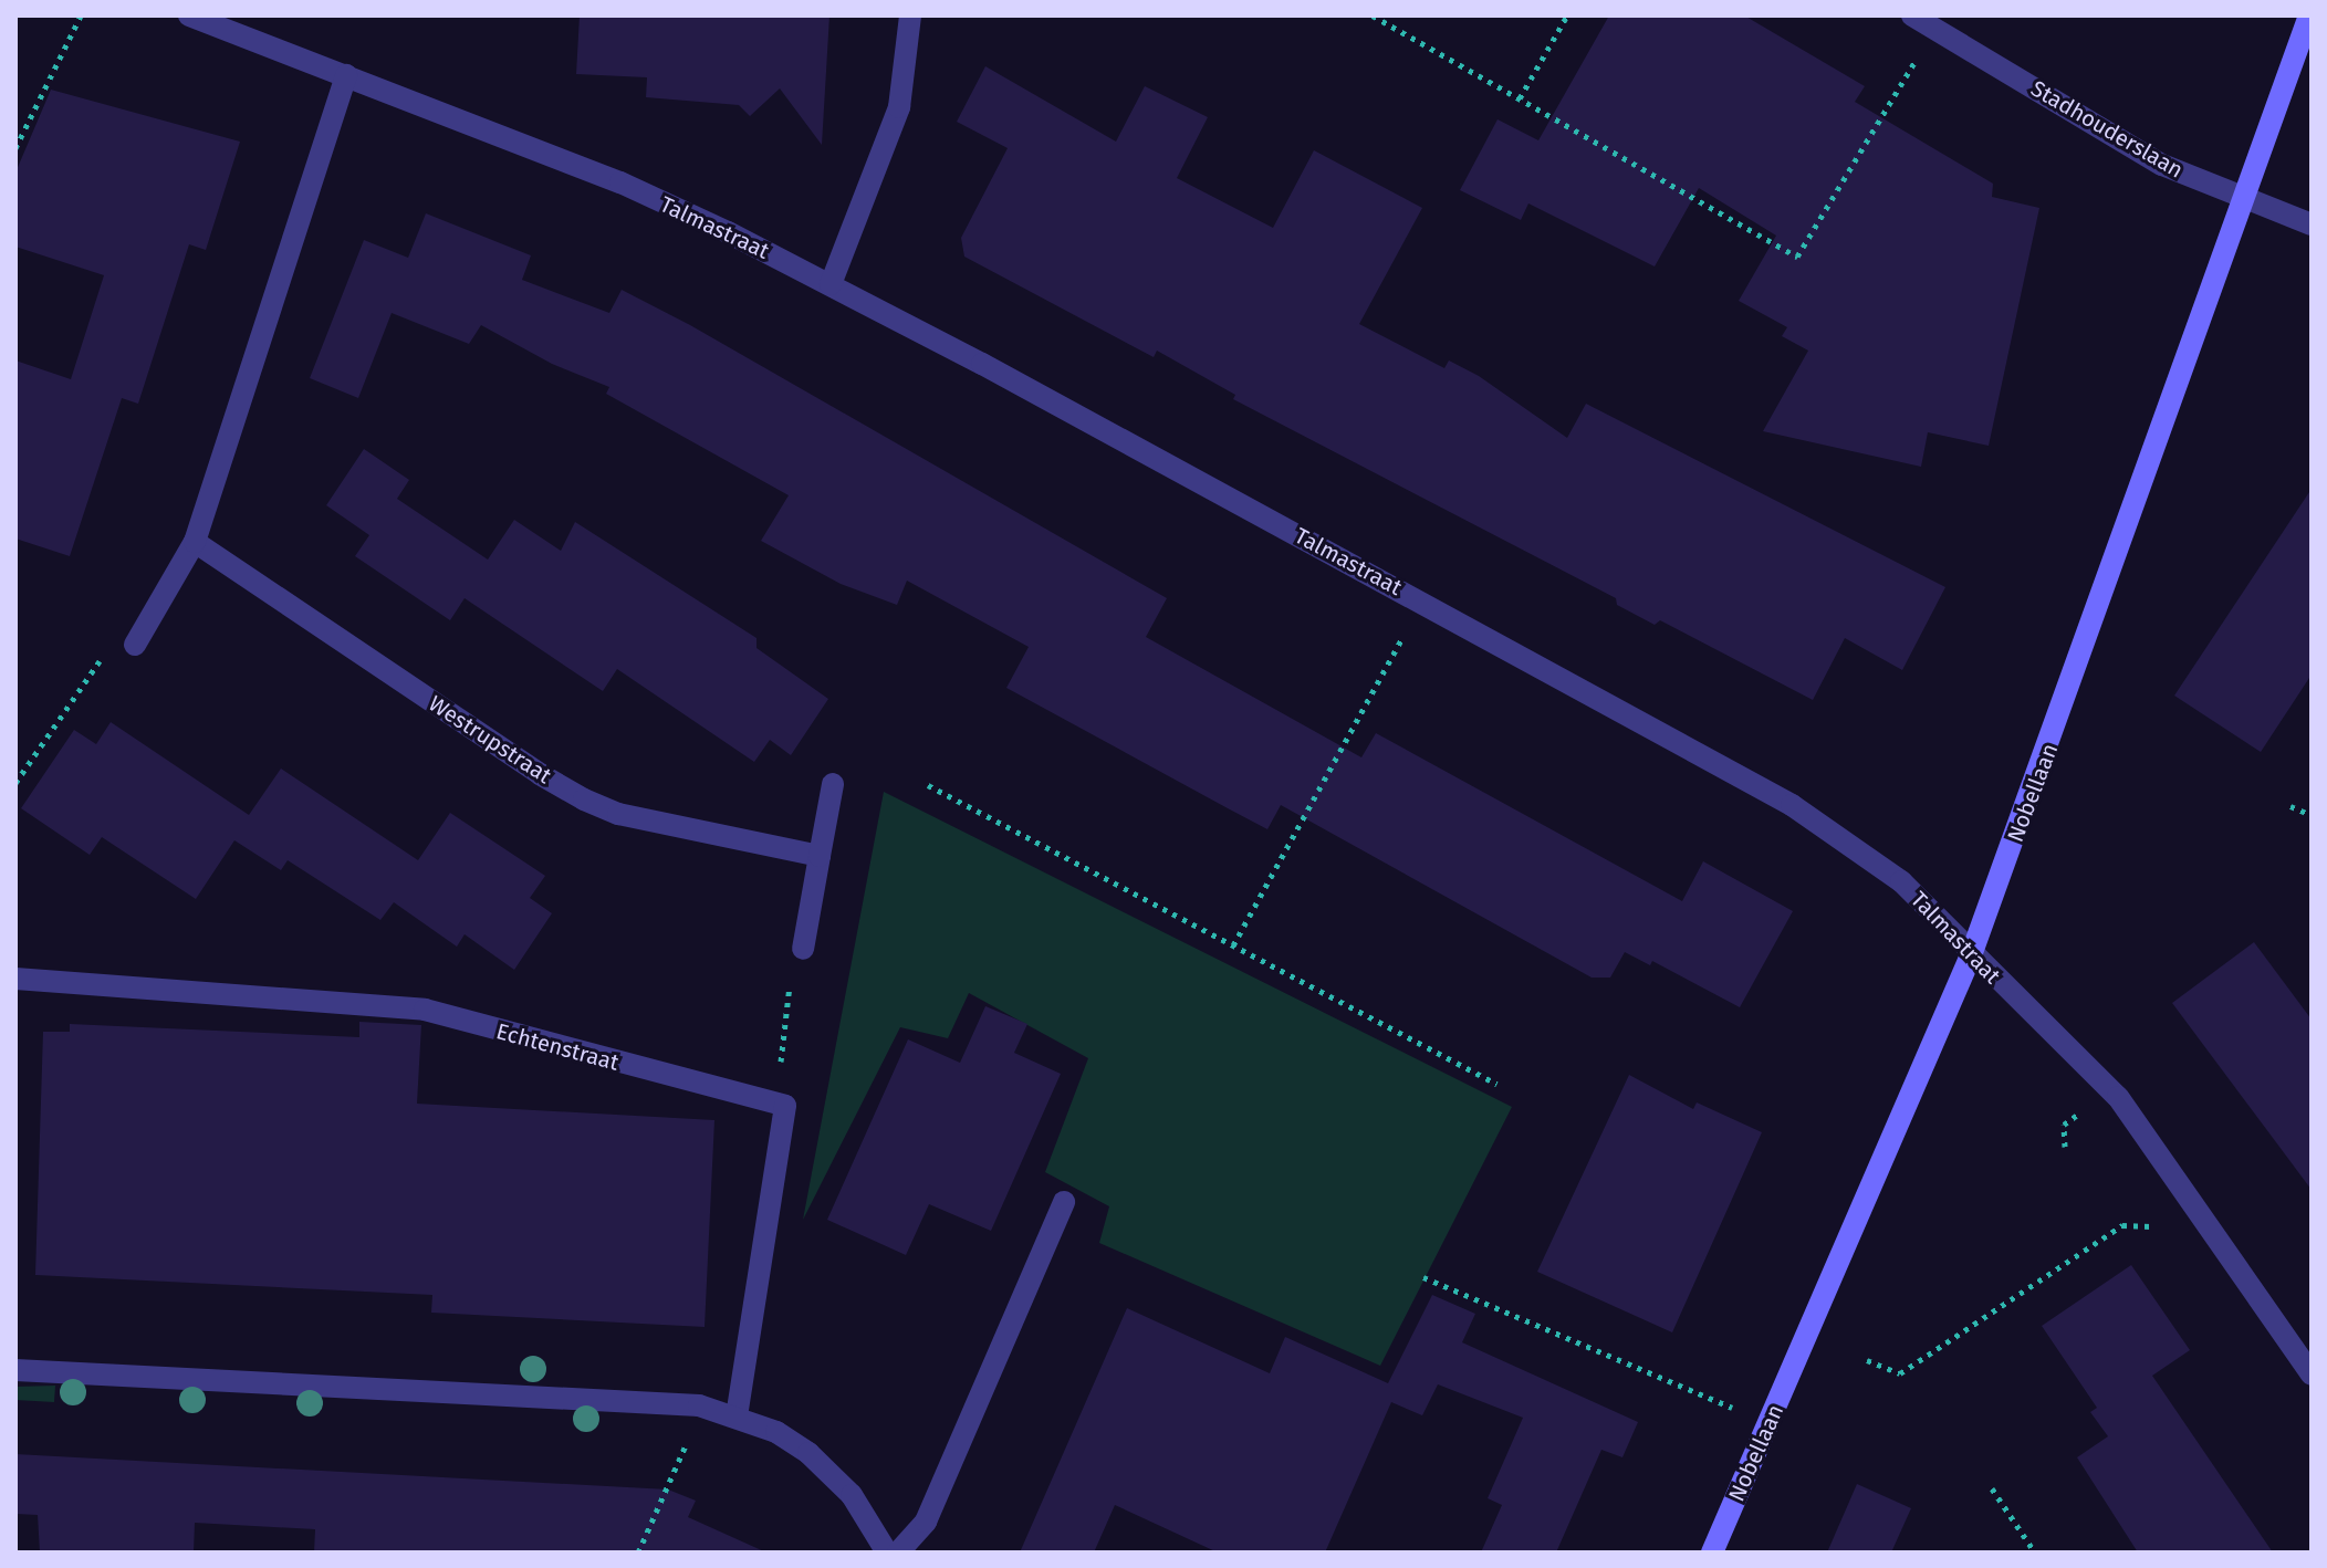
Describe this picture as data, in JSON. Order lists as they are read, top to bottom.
{
  "streets": {
    "street": [
      "Stadhouderslaan",
      "Talmastraat",
      "Westrupstraat",
      "Nobellaan",
      "Echtenstraat"
    ]
  },
  "crossings": [
    ["Stadhouderslaan", "Nobellaan"],
    ["Talmastraat", "Nobellaan"]
  ]
}
